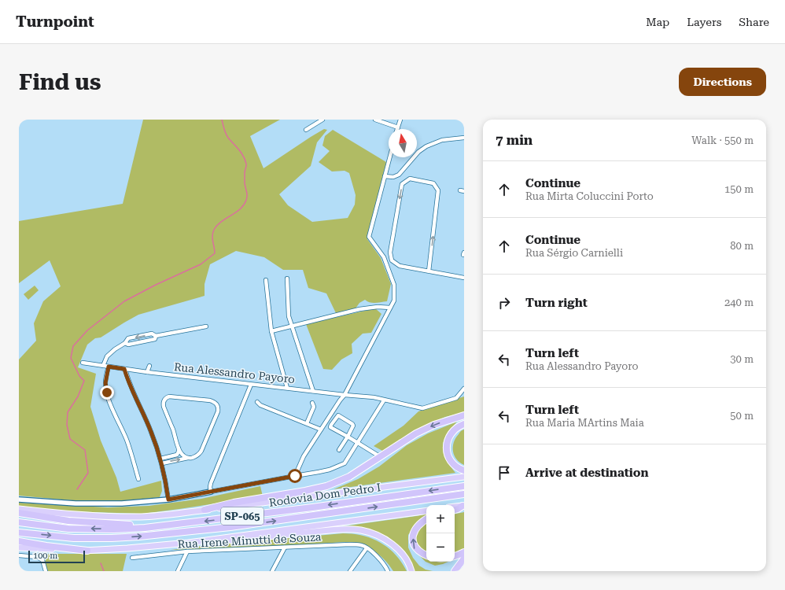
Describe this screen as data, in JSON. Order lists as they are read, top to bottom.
{
  "streets": {
    "highway": ["Rodovia Dom Pedro I", "SP-065"],
    "street": ["Rua Alessandro Payoro", "Rua Irene Minutti de Souza"]
  },
  "scale_bar": "100 m",
  "north": "top",
  "page": {
    "header": "Turnpoint",
    "nav": ["Map", "Layers", "Share"],
    "buttons": "Directions",
    "title": "Find us",
    "heading": ["7 min", "Walk · 550 m"],
    "list": [
      ["Continue", "Rua Mirta Coluccini Porto", "150 m"],
      ["Continue", "Rua Sérgio Carnielli", "80 m"],
      ["Turn right", "240 m"],
      ["Turn left", "Rua Alessandro Payoro", "30 m"],
      ["Turn left", "Rua Maria MArtins Maia", "50 m"],
      "Arrive at destination"
    ],
    "map_buttons": ["+", "−"],
    "scale": "100 m"
  }
}
